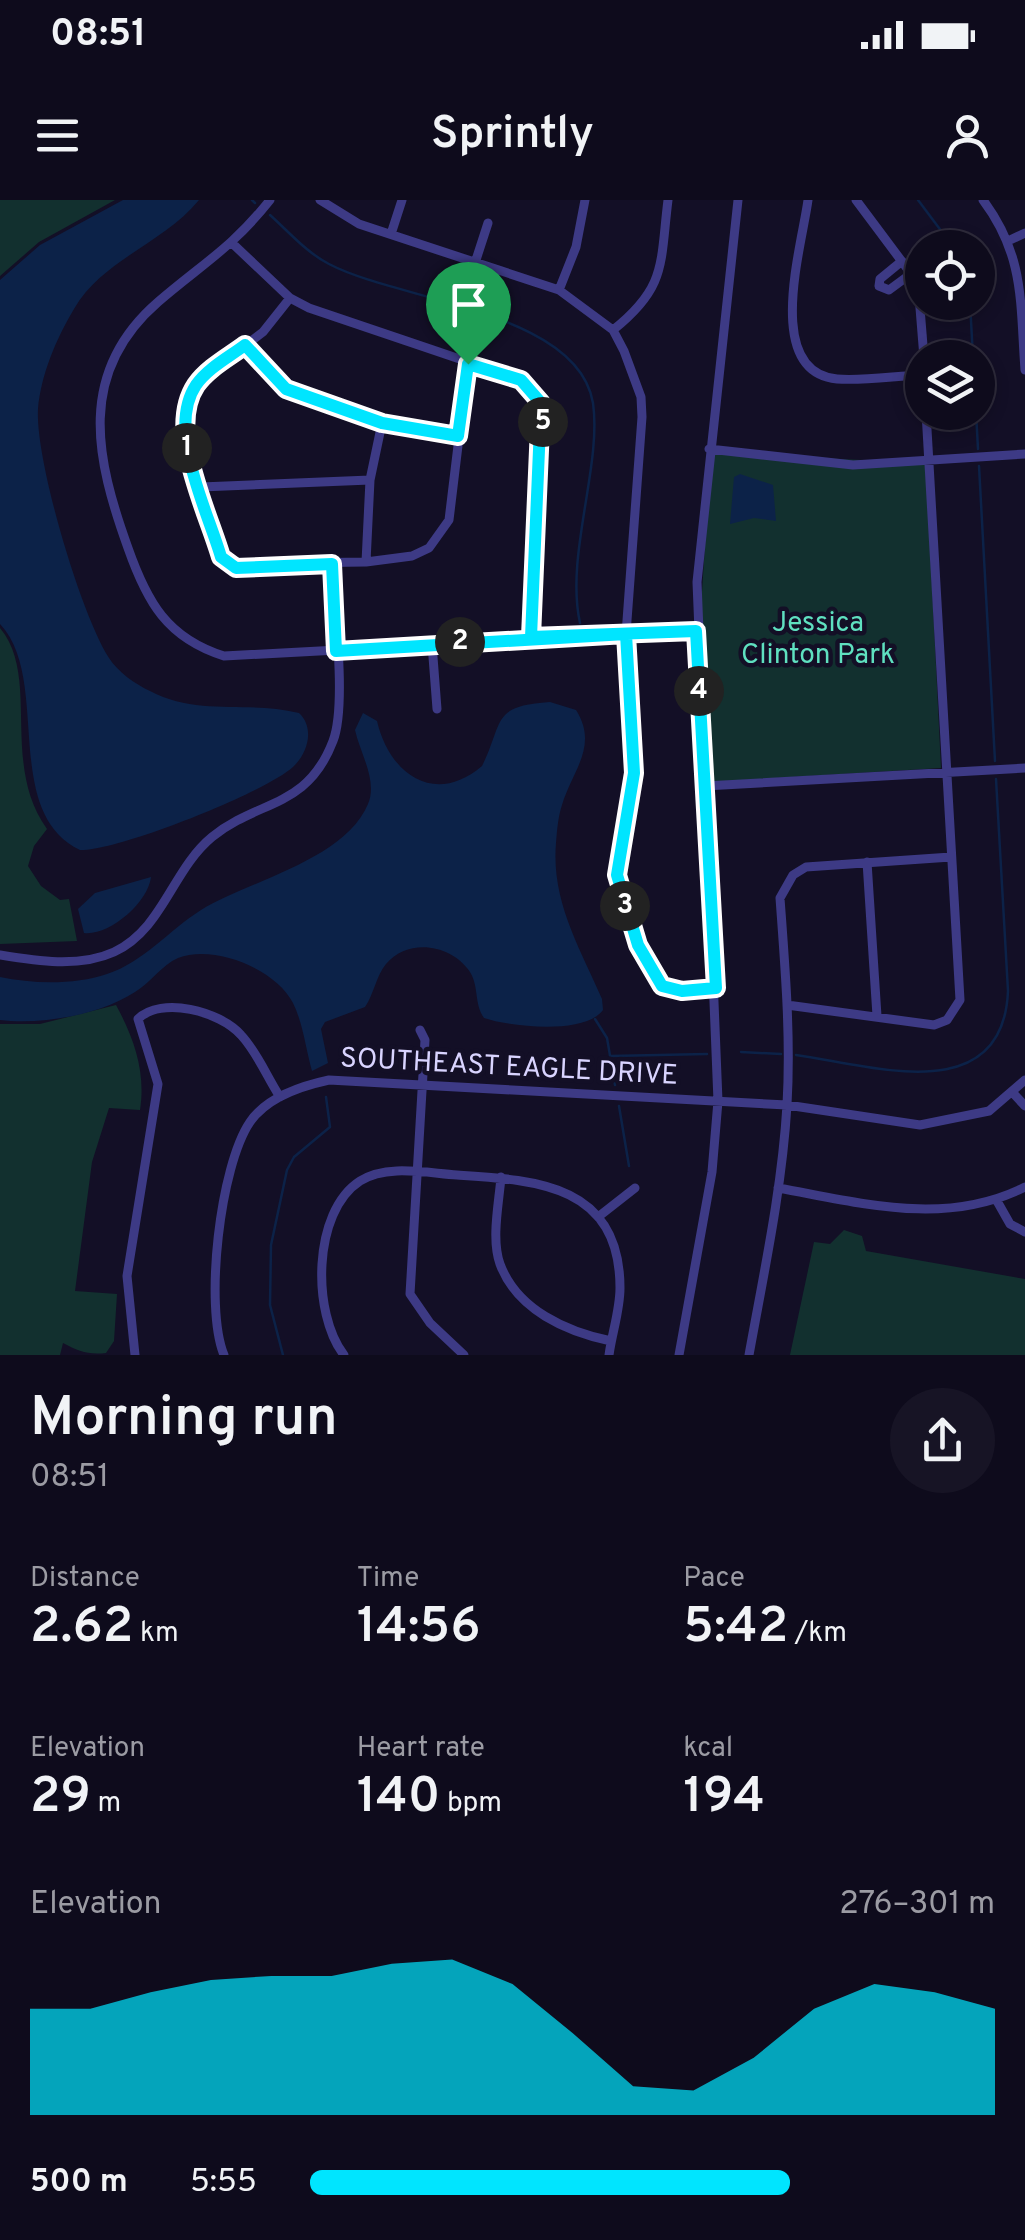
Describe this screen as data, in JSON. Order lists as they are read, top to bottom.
{
  "streets": {
    "street": ["SOUTHEAST EAGLE DRIVE"]
  },
  "parks": ["Jessica Clinton Park"],
  "page": {
    "status": "08:51",
    "header": "Sprintly",
    "pins": [
      "5",
      "1",
      "2",
      "4",
      "3"
    ],
    "heading": ["Morning run", "08:51"],
    "stats": [
      ["Distance", "2.62 km"],
      ["Time", "14:56"],
      ["Pace", "5:42 /km"],
      ["Elevation", "29 m"],
      ["Heart rate", "140 bpm"],
      ["kcal", "194"]
    ],
    "chart": ["Elevation", "276–301 m"],
    "list": [
      {
        "name": "500 m",
        "note": "5:55"
      }
    ]
  }
}
